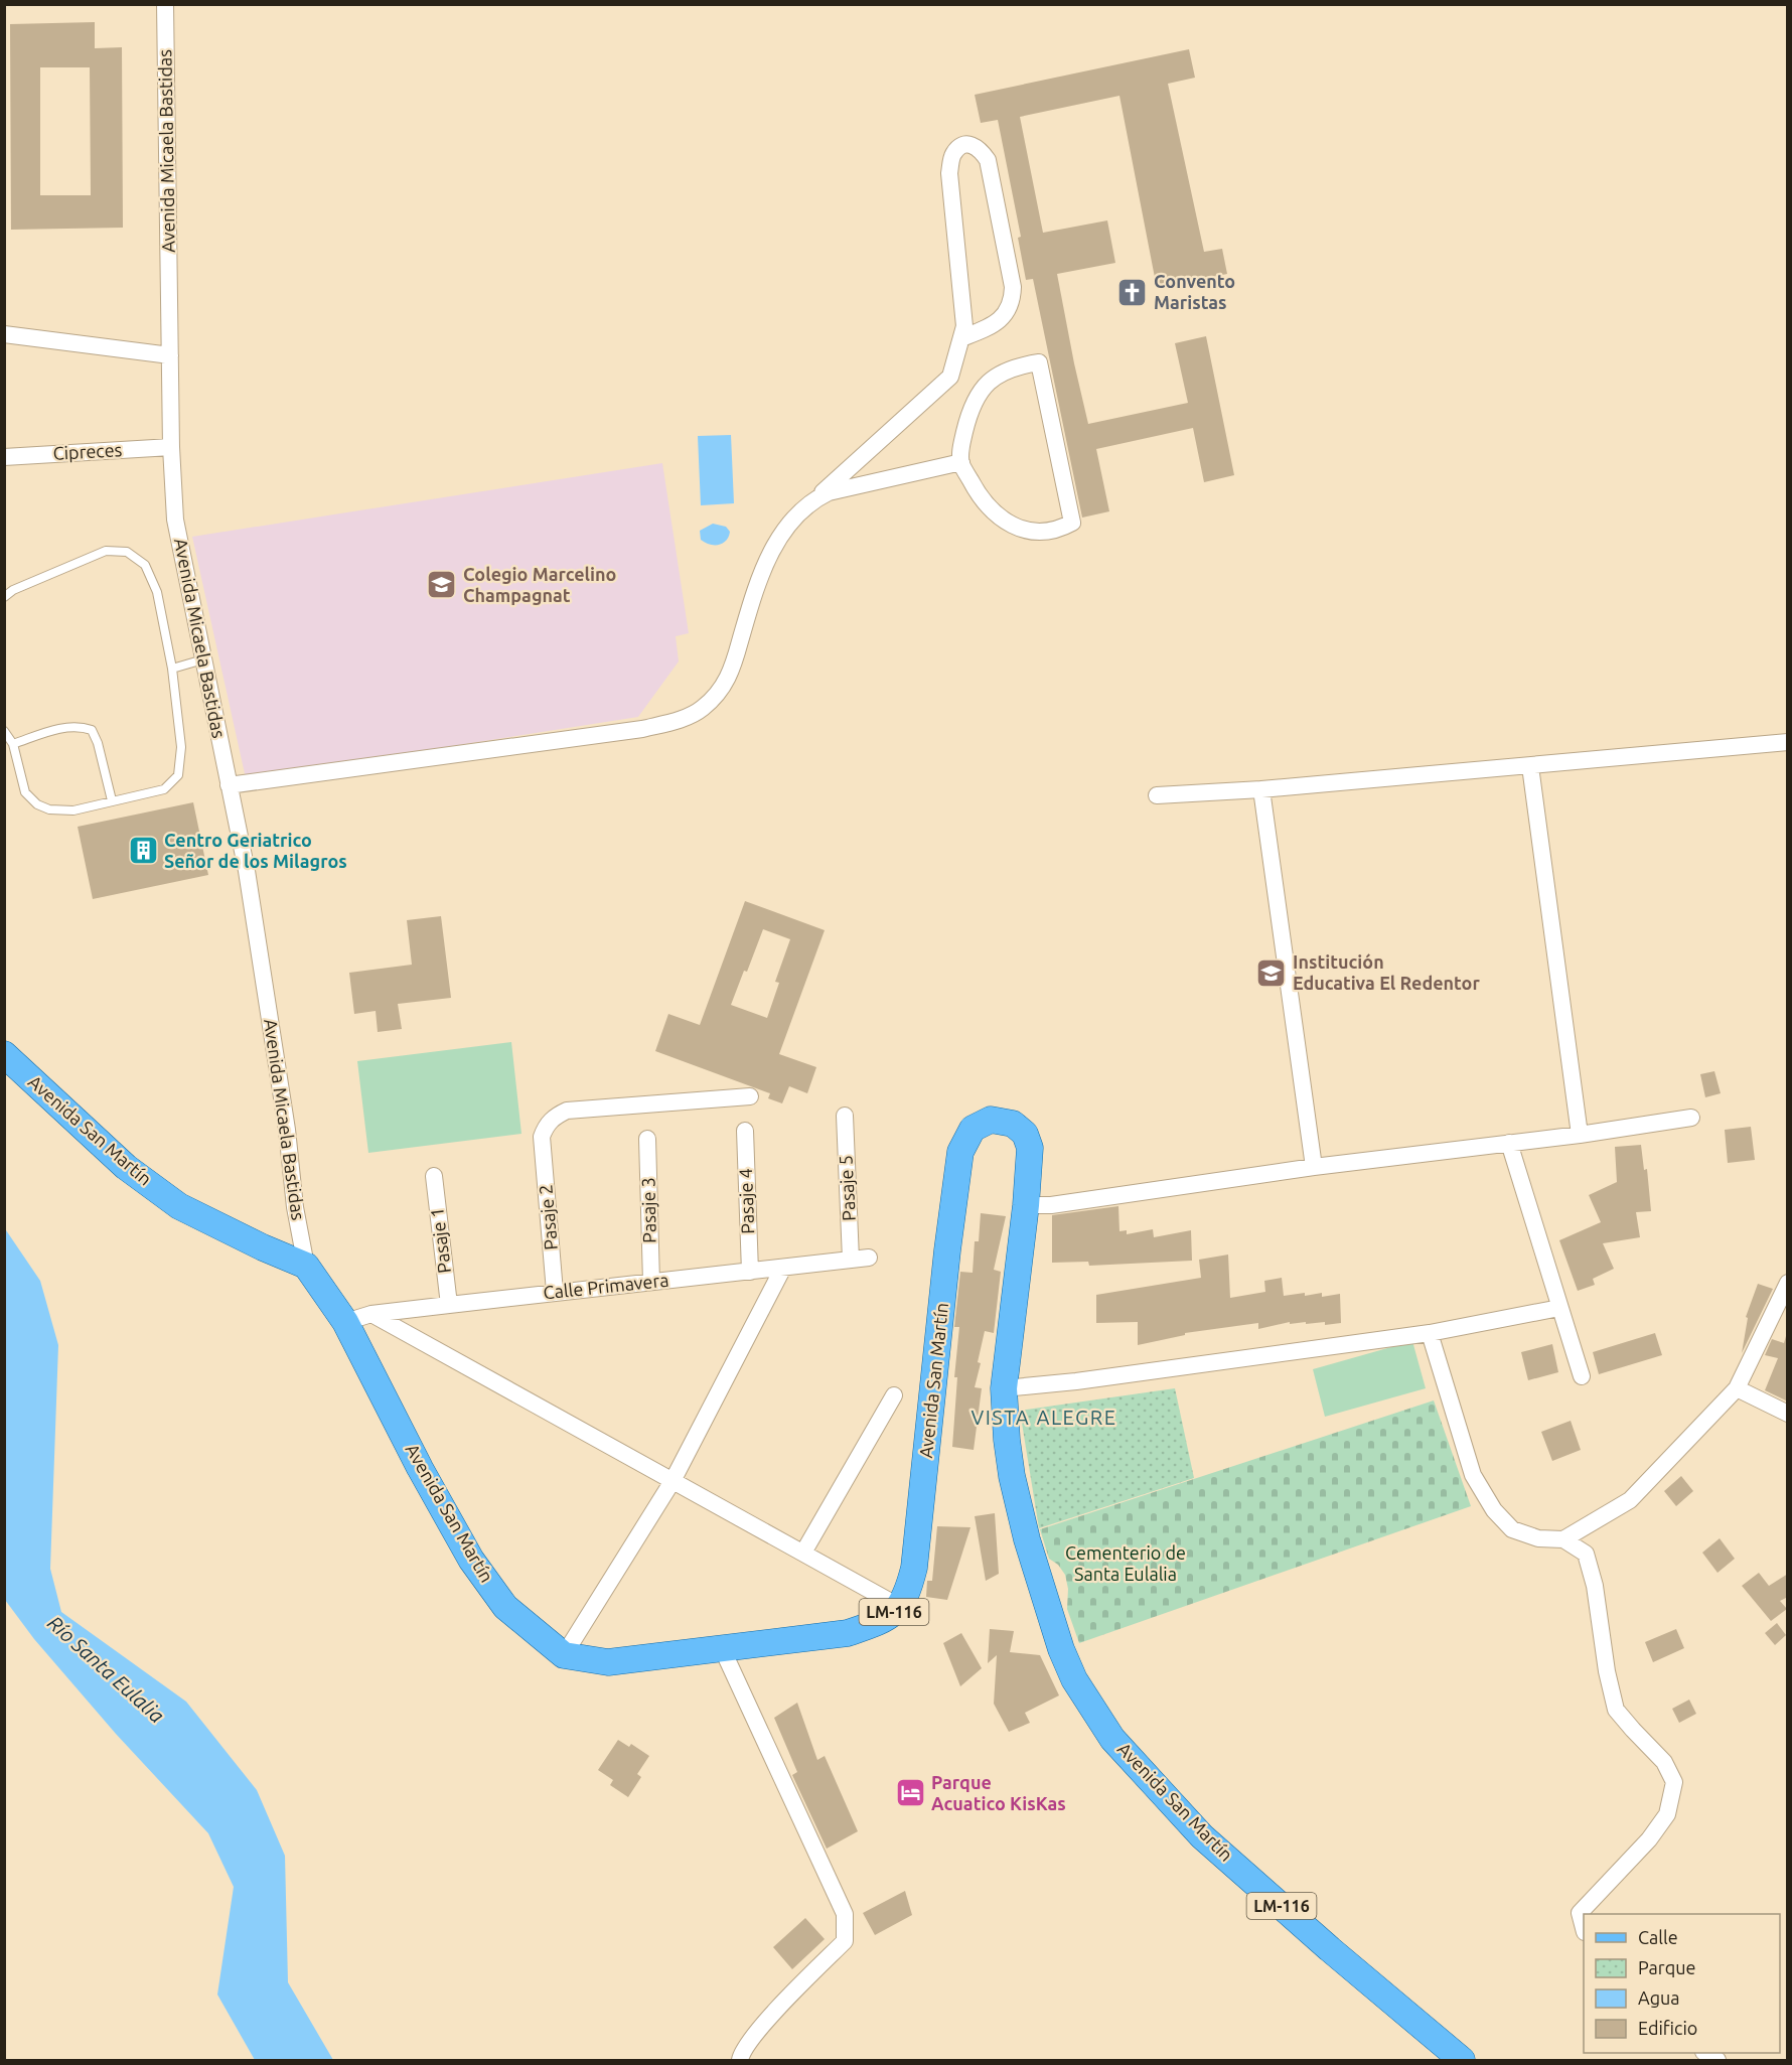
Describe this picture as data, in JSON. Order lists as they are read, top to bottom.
{
  "streets": {
    "main road": ["Avenida San Martín", "LM-116"],
    "street": [
      "Avenida Micaela Bastidas",
      "Cipreces",
      "Pasaje 5",
      "Pasaje 4",
      "Pasaje 3",
      "Pasaje 2",
      "Pasaje 1",
      "Calle Primavera"
    ]
  },
  "crossings": [
    ["Avenida Micaela Bastidas", "Cipreces"],
    ["Avenida Micaela Bastidas", "Avenida San Martín"],
    ["Avenida San Martín", "Calle Primavera"],
    ["Avenida San Martín", "LM-116"],
    ["Pasaje 5", "Calle Primavera"],
    ["Pasaje 4", "Calle Primavera"],
    ["Pasaje 3", "Calle Primavera"],
    ["Pasaje 2", "Calle Primavera"],
    ["Pasaje 1", "Calle Primavera"]
  ],
  "districts": ["VISTA ALEGRE"],
  "water": ["Río Santa Eulalia"],
  "parks": ["Cementerio de Santa Eulalia"],
  "places": {
    "church": ["Convento Maristas"],
    "school or university": ["Colegio Marcelino Champagnat", "Institución Educativa El Redentor"],
    "building": ["Centro Geriatrico Señor de los Milagros"],
    "hotel": ["Parque Acuatico KisKas"]
  },
  "legend": [
    "Calle",
    "Parque",
    "Agua",
    "Edificio"
  ]
}
